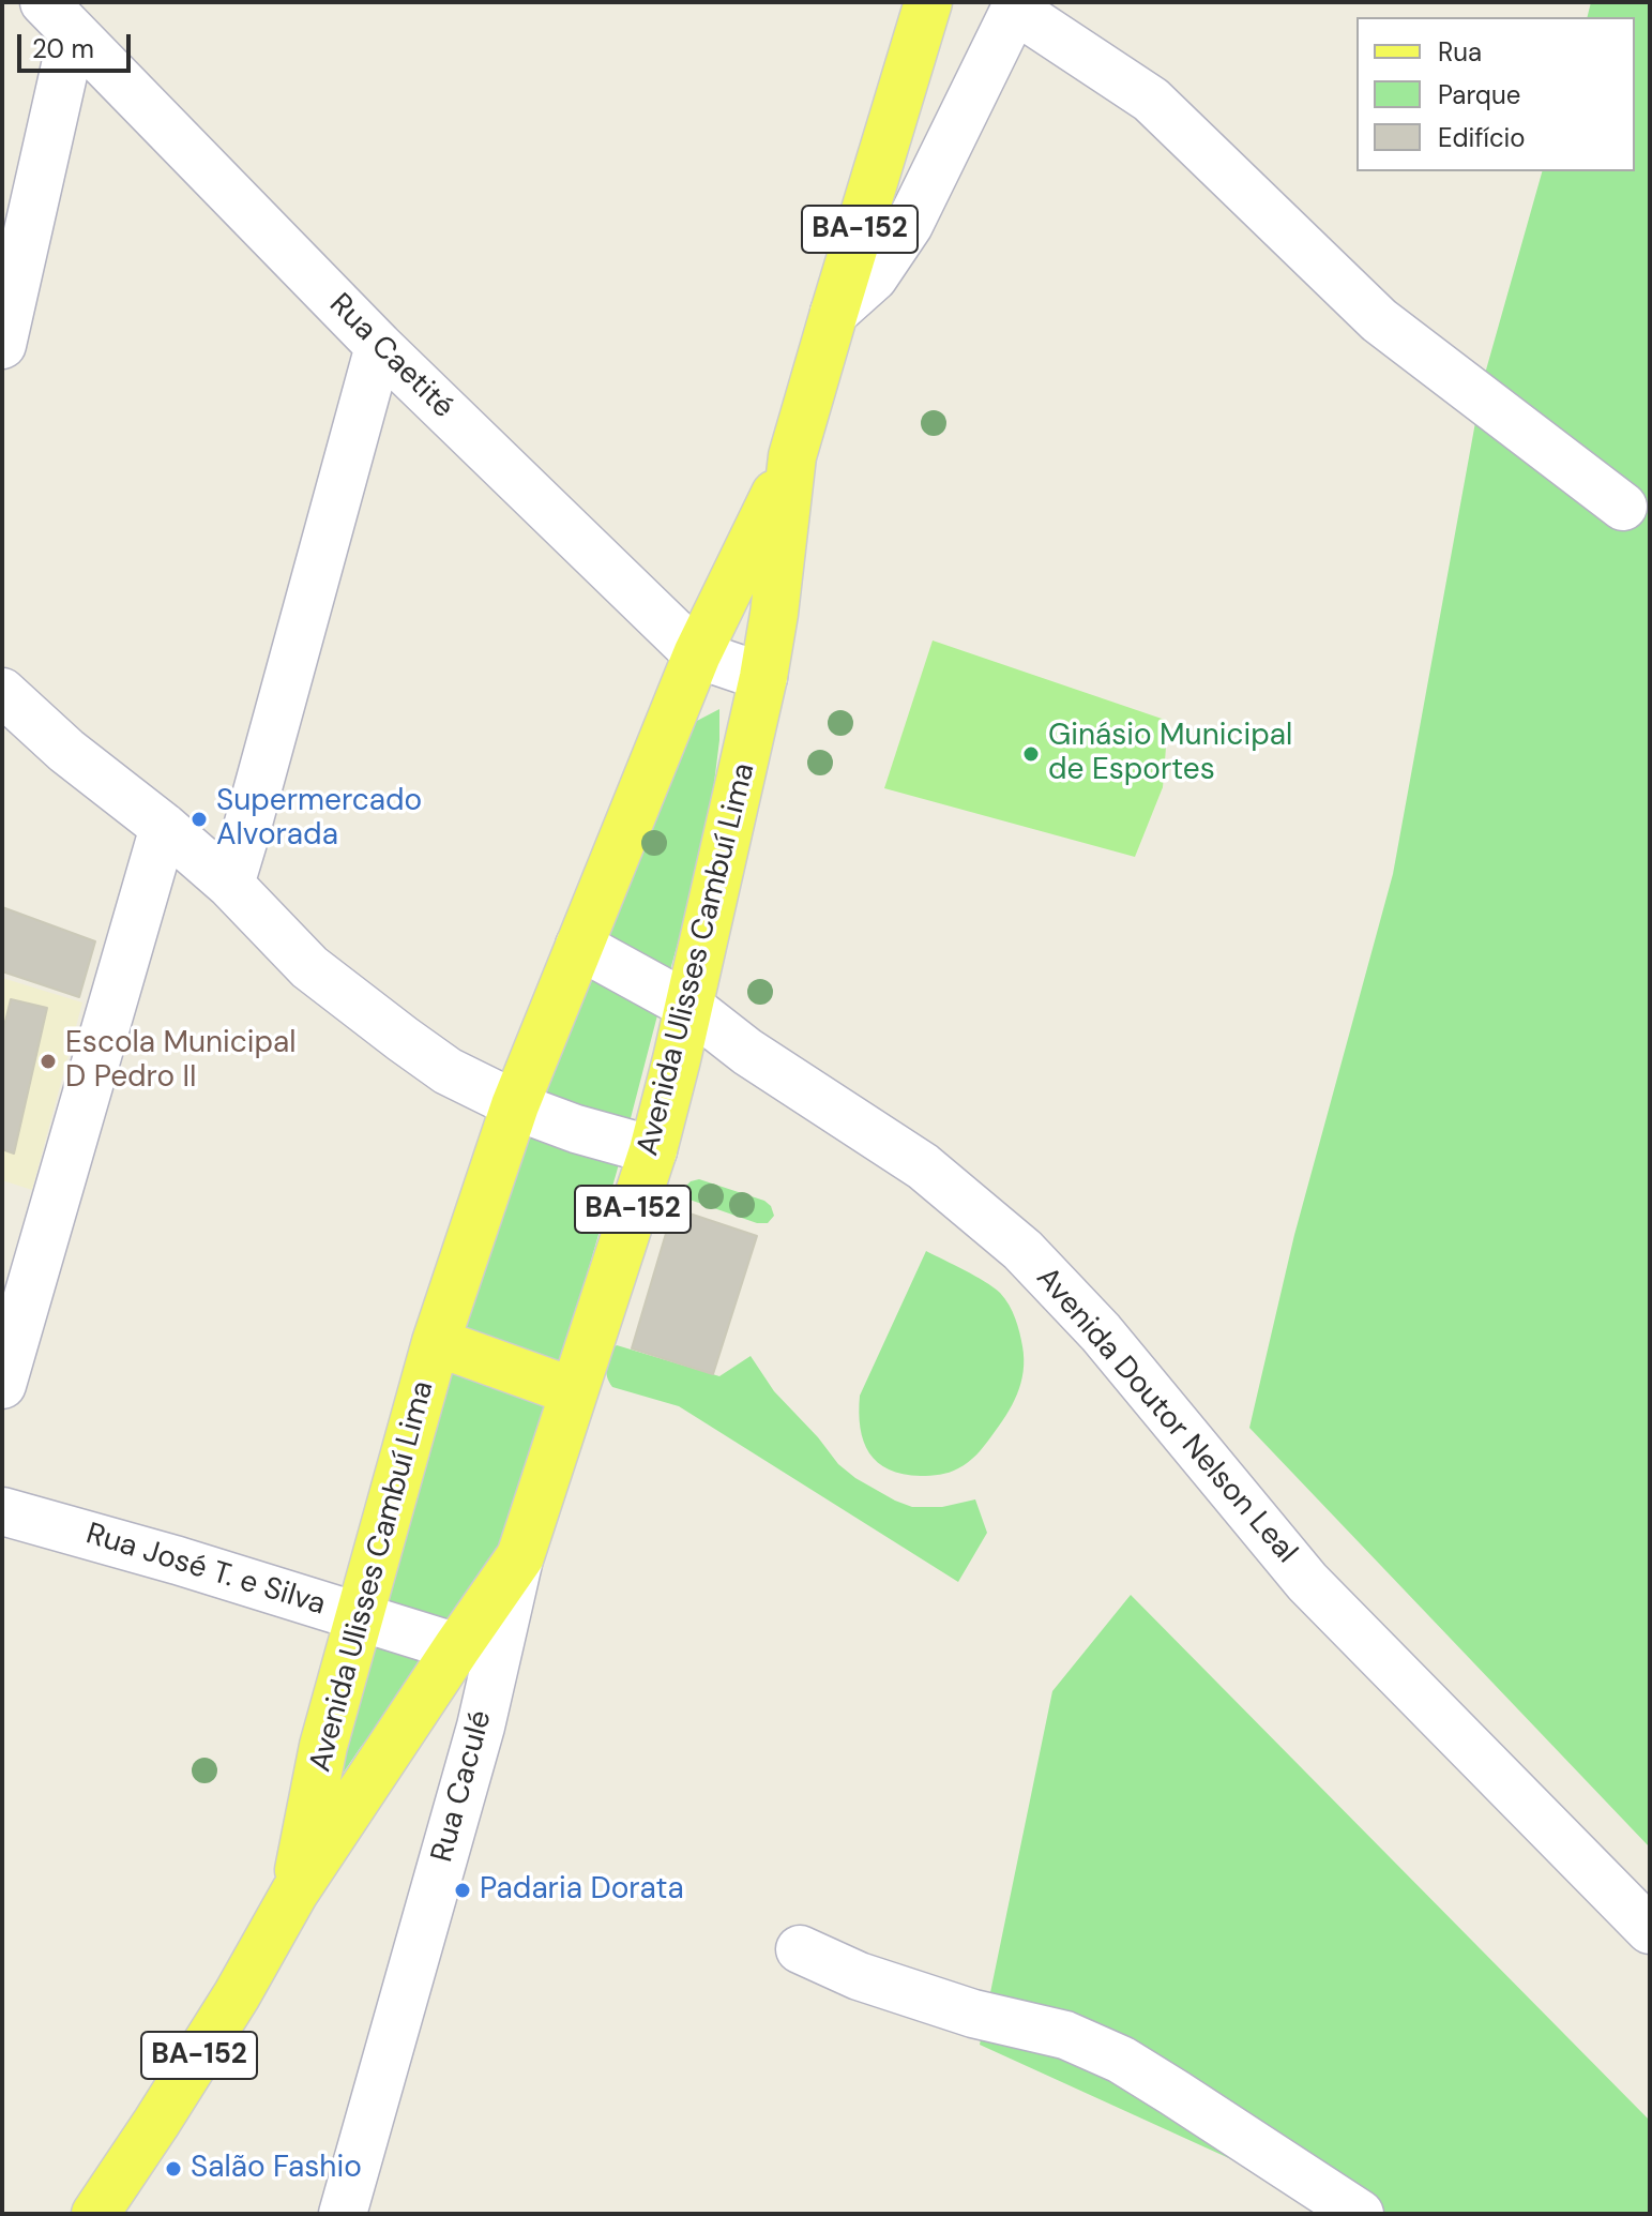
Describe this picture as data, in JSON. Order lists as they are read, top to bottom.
{
  "streets": {
    "main road": ["BA-152", "Avenida Ulisses Cambuí Lima"],
    "street": [
      "Rua Caetité",
      "Avenida Doutor Nelson Leal",
      "Rua José T. e Silva",
      "Rua Caculé"
    ]
  },
  "crossings": [
    ["Rua Caetité", "Avenida Ulisses Cambuí Lima"],
    ["Avenida Ulisses Cambuí Lima", "Avenida Doutor Nelson Leal"],
    ["Avenida Ulisses Cambuí Lima", "Rua José T. e Silva"],
    ["Avenida Ulisses Cambuí Lima", "Rua Caculé"]
  ],
  "places": [
    "Ginásio Municipal de Esportes",
    "Supermercado Alvorada",
    "Escola Municipal D Pedro II",
    "Padaria Dorata",
    "Salão Fashio"
  ],
  "legend": ["Rua", "Parque", "Edifício"],
  "scale_bar": "20 m"
}
